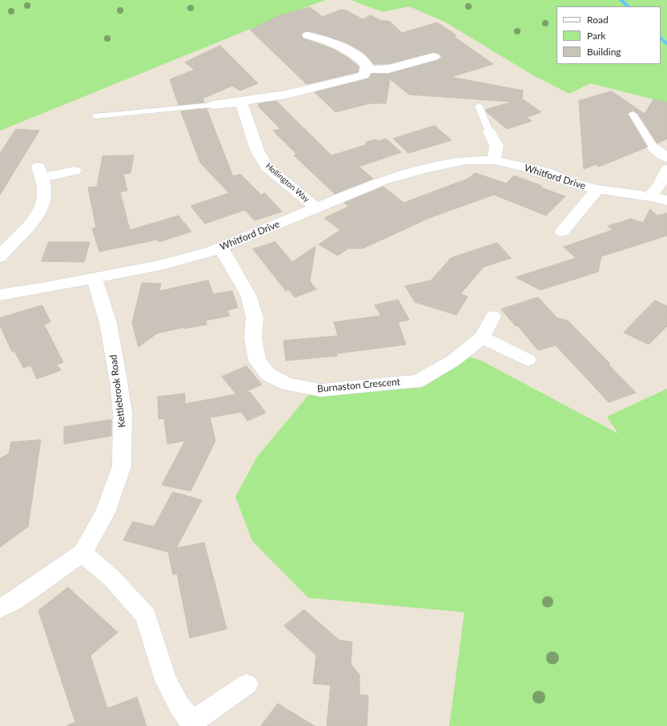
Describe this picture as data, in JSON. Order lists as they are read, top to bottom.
{
  "streets": {
    "street": [
      "Whitford Drive",
      "Hollington Way",
      "Burnaston Crescent",
      "Kettlebrook Road"
    ]
  },
  "crossings": [
    ["Whitford Drive", "Hollington Way"],
    ["Whitford Drive", "Burnaston Crescent"],
    ["Whitford Drive", "Kettlebrook Road"]
  ],
  "legend": ["Road", "Park", "Building"]
}
